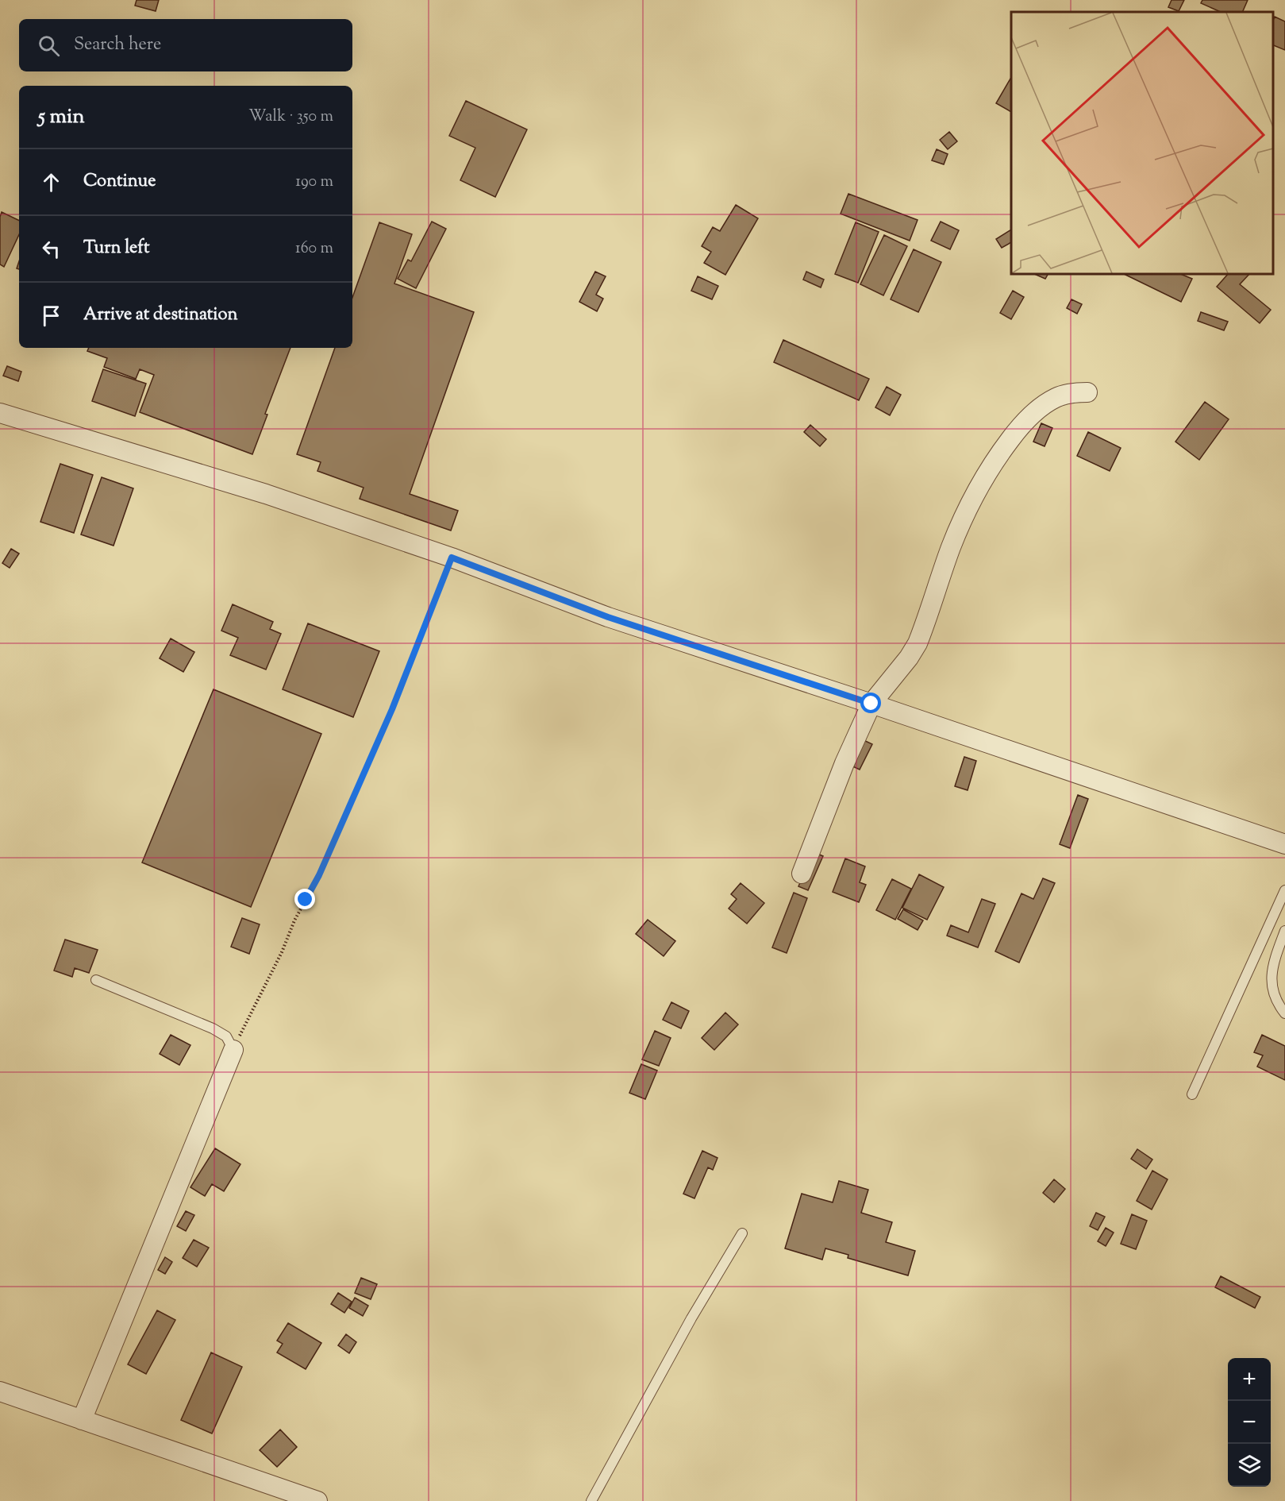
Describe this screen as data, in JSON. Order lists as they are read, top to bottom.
{
  "page": {
    "search": "Search here",
    "heading": ["5 min", "Walk · 350 m"],
    "list": [
      ["Continue", "190 m"],
      ["Turn left", "160 m"],
      "Arrive at destination"
    ],
    "map_buttons": ["+", "−"]
  }
}
